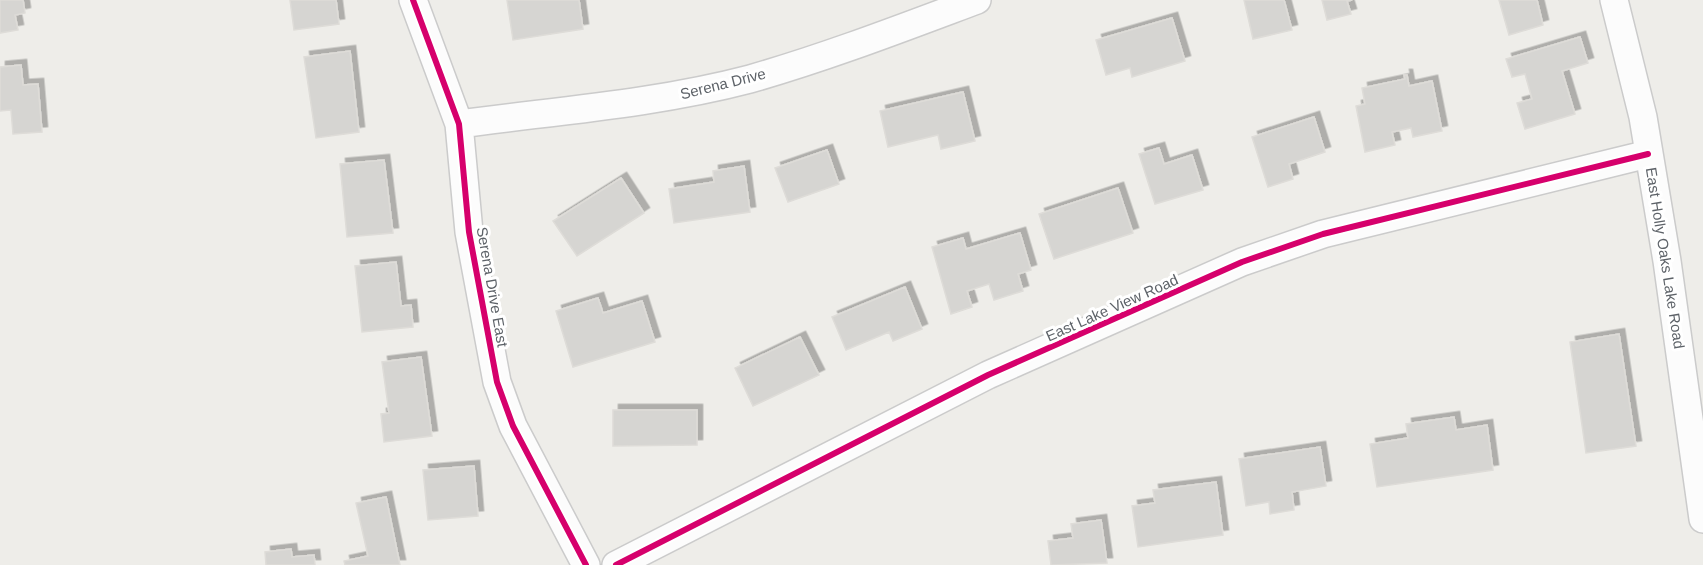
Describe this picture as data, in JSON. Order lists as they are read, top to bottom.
{
  "streets": {
    "street": [
      "Serena Drive",
      "East Holly Oaks Lake Road",
      "Serena Drive East",
      "East Lake View Road"
    ]
  },
  "crossings": [
    ["Serena Drive", "Serena Drive East"],
    ["East Holly Oaks Lake Road", "East Lake View Road"]
  ]
}
